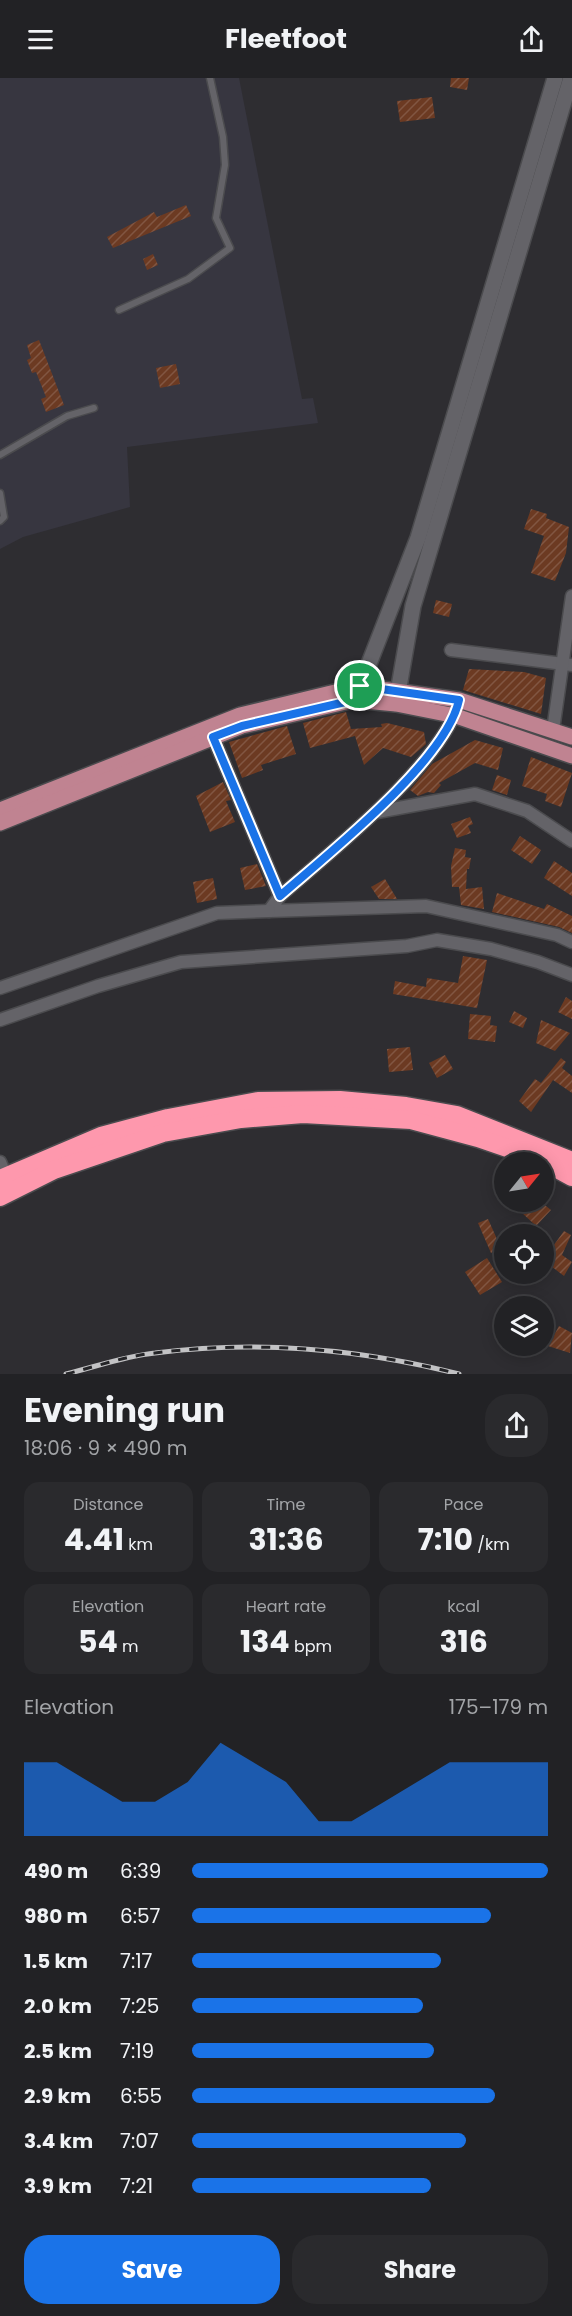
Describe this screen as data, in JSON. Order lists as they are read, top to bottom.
{
  "north": "top right",
  "page": {
    "header": "Fleetfoot",
    "heading": ["Evening run", "18:06 · 9 × 490 m"],
    "stats": [
      ["Distance", "4.41 km"],
      ["Time", "31:36"],
      ["Pace", "7:10 /km"],
      ["Elevation", "54 m"],
      ["Heart rate", "134 bpm"],
      ["kcal", "316"]
    ],
    "chart": ["Elevation", "175–179 m"],
    "list": [
      {
        "name": "490 m",
        "note": "6:39"
      },
      {
        "name": "980 m",
        "note": "6:57"
      },
      {
        "name": "1.5 km",
        "note": "7:17"
      },
      {
        "name": "2.0 km",
        "note": "7:25"
      },
      {
        "name": "2.5 km",
        "note": "7:19"
      },
      {
        "name": "2.9 km",
        "note": "6:55"
      },
      {
        "name": "3.4 km",
        "note": "7:07"
      },
      {
        "name": "3.9 km",
        "note": "7:21"
      }
    ],
    "buttons": ["Save", "Share"]
  }
}
